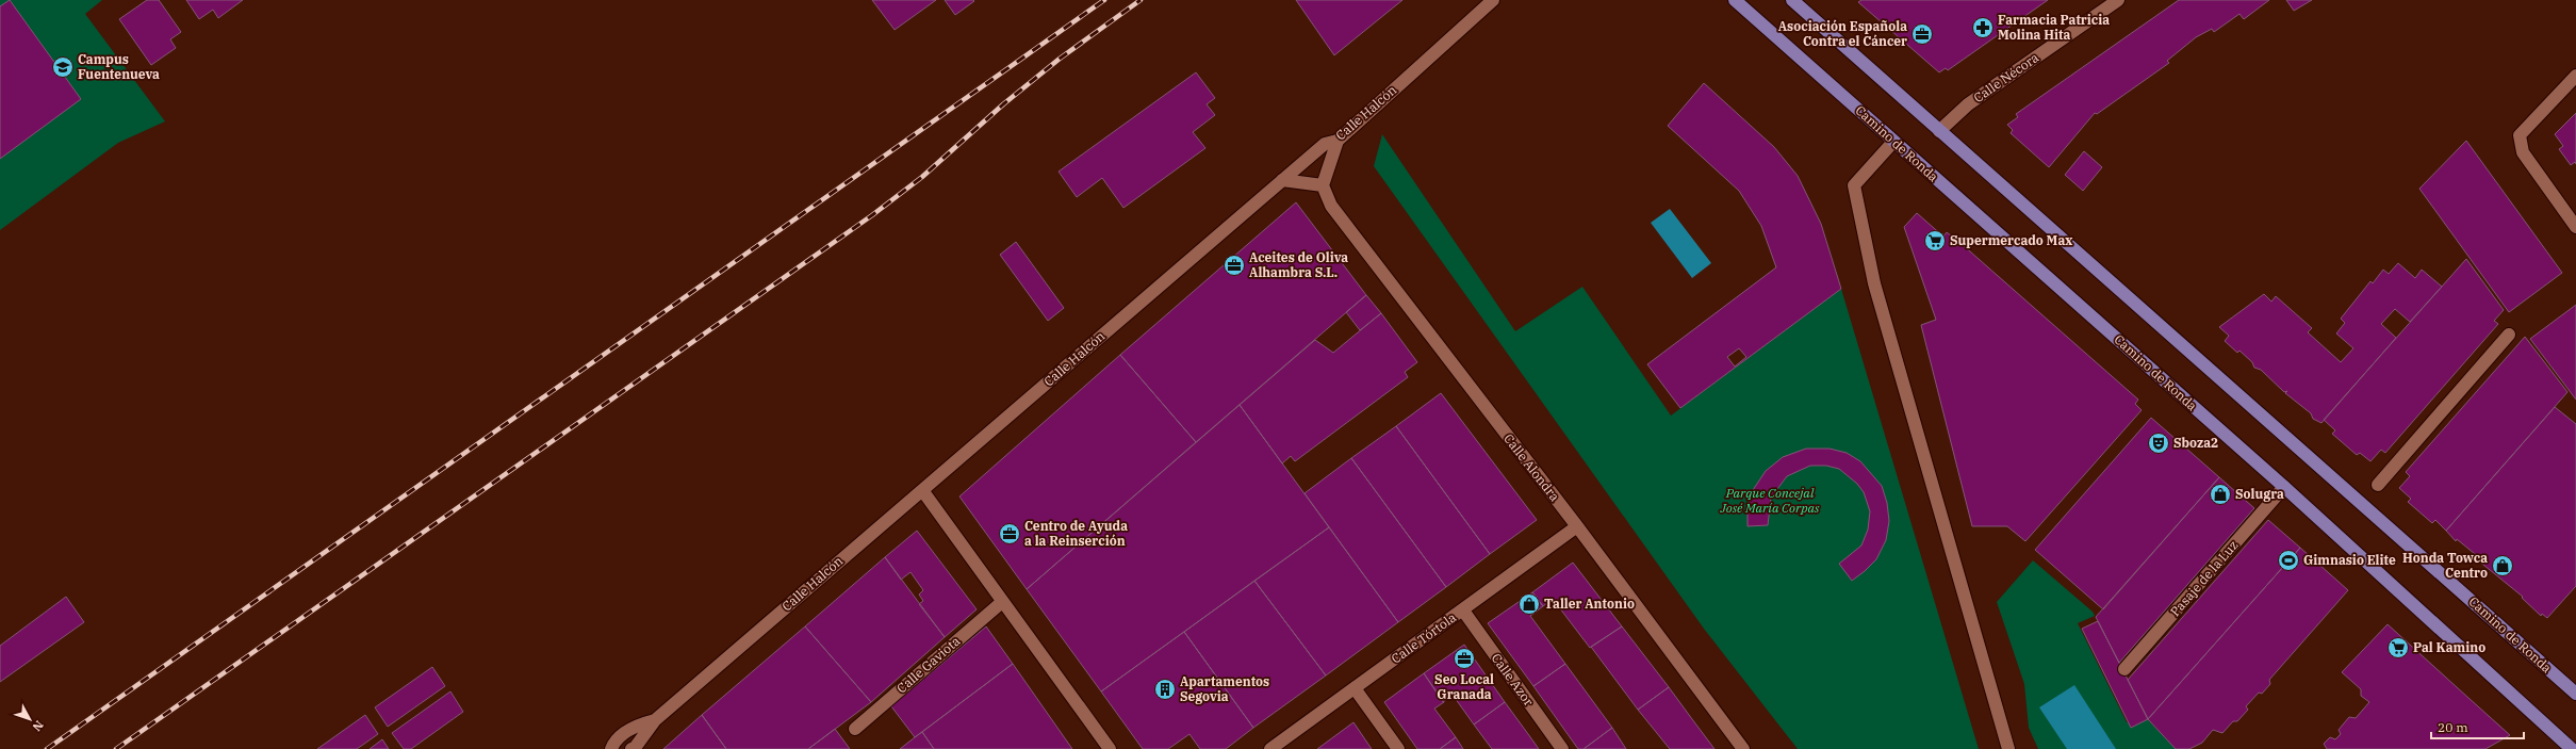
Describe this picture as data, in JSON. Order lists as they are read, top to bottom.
{
  "streets": {
    "main road": ["Camino de Ronda"],
    "street": [
      "Calle Nécora",
      "Calle Halcón",
      "Calle Alondra",
      "Pasaje de la Luz",
      "Calle Tórtola",
      "Calle Gaviota",
      "Calle Azor"
    ]
  },
  "crossings": [
    ["Calle Nécora", "Camino de Ronda"],
    ["Camino de Ronda", "Pasaje de la Luz"],
    ["Calle Alondra", "Calle Tórtola"],
    ["Calle Tórtola", "Calle Azor"]
  ],
  "parks": ["Parque Concejal José María Corpas"],
  "places": {
    "pharmacy": ["Farmacia Patricia Molina Hita"],
    "office": [
      "Asociación Española Contra el Cáncer",
      "Aceites de Oliva Alhambra S.L.",
      "Centro de Ayuda a la Reinserción",
      "Seo Local Granada"
    ],
    "school or university": ["Campus Fuentenueva"],
    "supermarket": ["Supermercado Max", "Pal Kamino"],
    "theatre": ["Sboza2"],
    "shop": ["Solugra", "Honda Towca Centro", "Taller Antonio"],
    "sports": ["Gimnasio Elite"],
    "building": ["Apartamentos Segovia"]
  },
  "scale_bar": "20 m",
  "north": "bottom right"
}
